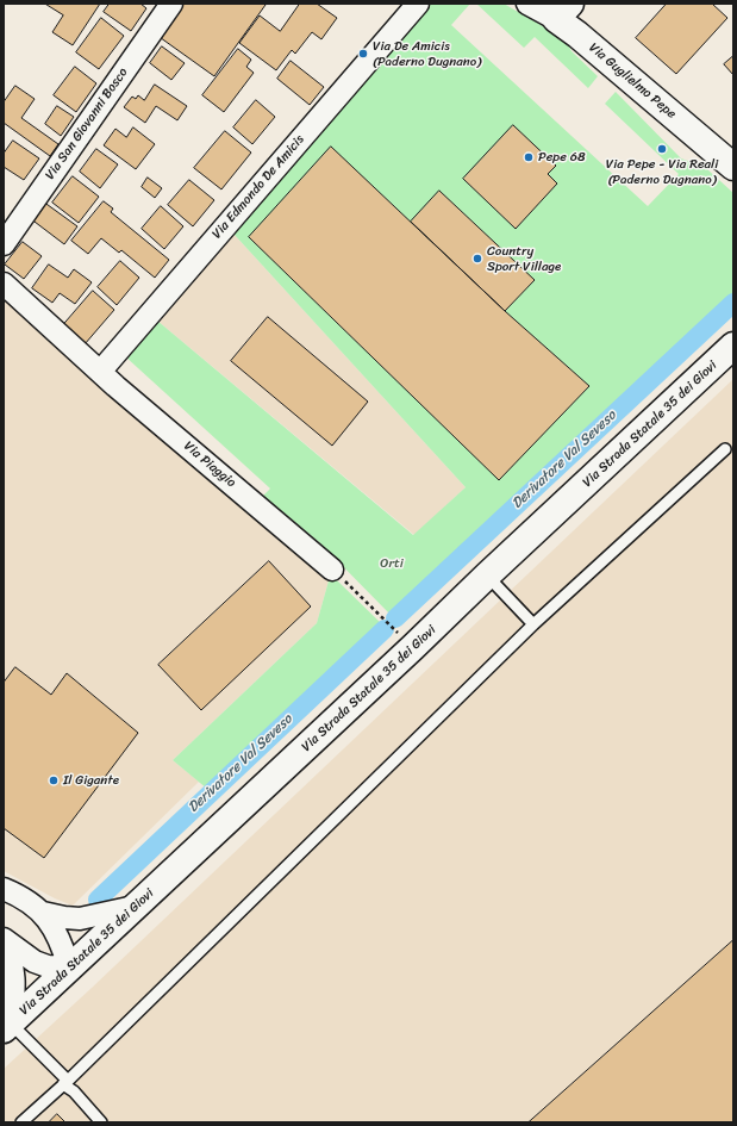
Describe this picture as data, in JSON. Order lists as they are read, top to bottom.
{
  "streets": {
    "main road": ["Via Guglielmo Pepe", "Via Strada Statale 35 dei Giovi"],
    "street": ["Via San Giovanni Bosco", "Via Edmondo De Amicis", "Via Piaggio"]
  },
  "crossings": [
    ["Via Edmondo De Amicis", "Via Piaggio"]
  ],
  "water": ["Derivatore Val Seveso"],
  "parks": ["Orti"],
  "places": [
    "Via De Amicis (Paderno Dugnano)",
    "Via Pepe - Via Reali (Paderno Dugnano)",
    "Pepe 68",
    "Country Sport Village",
    "Il Gigante"
  ]
}
